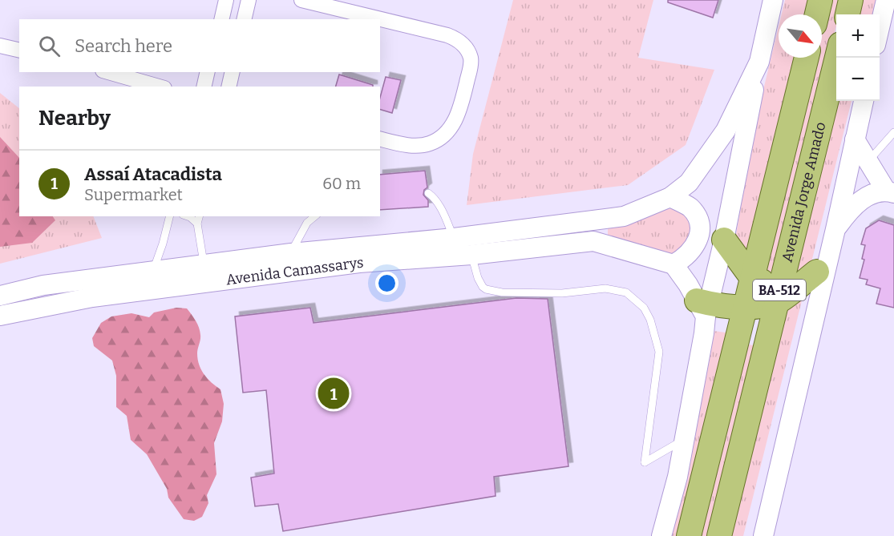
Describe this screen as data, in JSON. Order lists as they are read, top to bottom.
{
  "streets": {
    "main road": ["Avenida Jorge Amado", "BA-512"],
    "street": ["Avenida Camassarys"]
  },
  "north": "bottom right",
  "page": {
    "map_buttons": ["+", "−"],
    "search": "Search here",
    "heading": "Nearby",
    "list": [
      {
        "mark": "1",
        "name": "Assaí Atacadista",
        "note": "Supermarket",
        "value": "60 m"
      }
    ],
    "pins": "1"
  }
}
